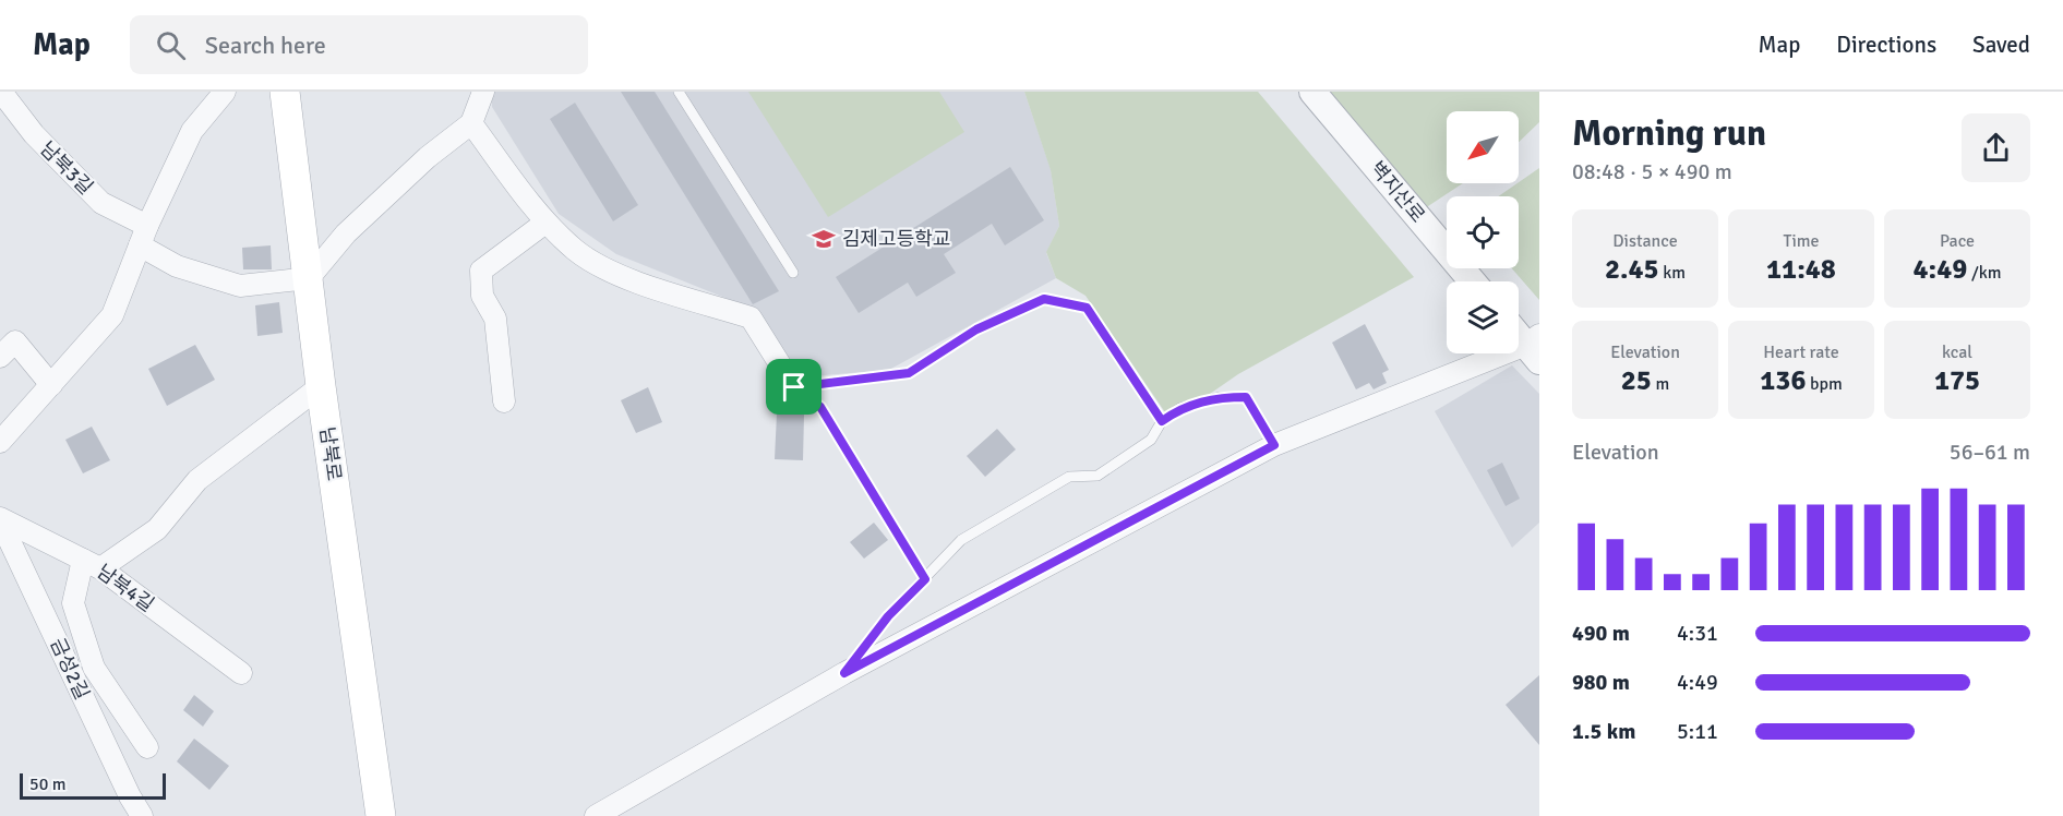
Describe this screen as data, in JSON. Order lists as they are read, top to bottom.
{
  "streets": {
    "main road": ["남북로"],
    "street": [
      "남북3길",
      "벽지산로",
      "남북4길",
      "금성2길"
    ]
  },
  "crossings": [
    ["남북3길", "남북로"],
    ["남북4길", "금성2길"]
  ],
  "places": {
    "school or university": ["김제고등학교"]
  },
  "scale_bar": "50 m",
  "north": "bottom left",
  "page": {
    "header": "Map",
    "search": "Search here",
    "nav": ["Map", "Directions", "Saved"],
    "heading": ["Morning run", "08:48 · 5 × 490 m"],
    "stats": [
      ["Distance", "2.45 km"],
      ["Time", "11:48"],
      ["Pace", "4:49 /km"],
      ["Elevation", "25 m"],
      ["Heart rate", "136 bpm"],
      ["kcal", "175"]
    ],
    "chart": ["Elevation", "56–61 m"],
    "list": [
      {
        "name": "490 m",
        "note": "4:31"
      },
      {
        "name": "980 m",
        "note": "4:49"
      },
      {
        "name": "1.5 km",
        "note": "5:11"
      }
    ],
    "scale": "50 m"
  }
}
